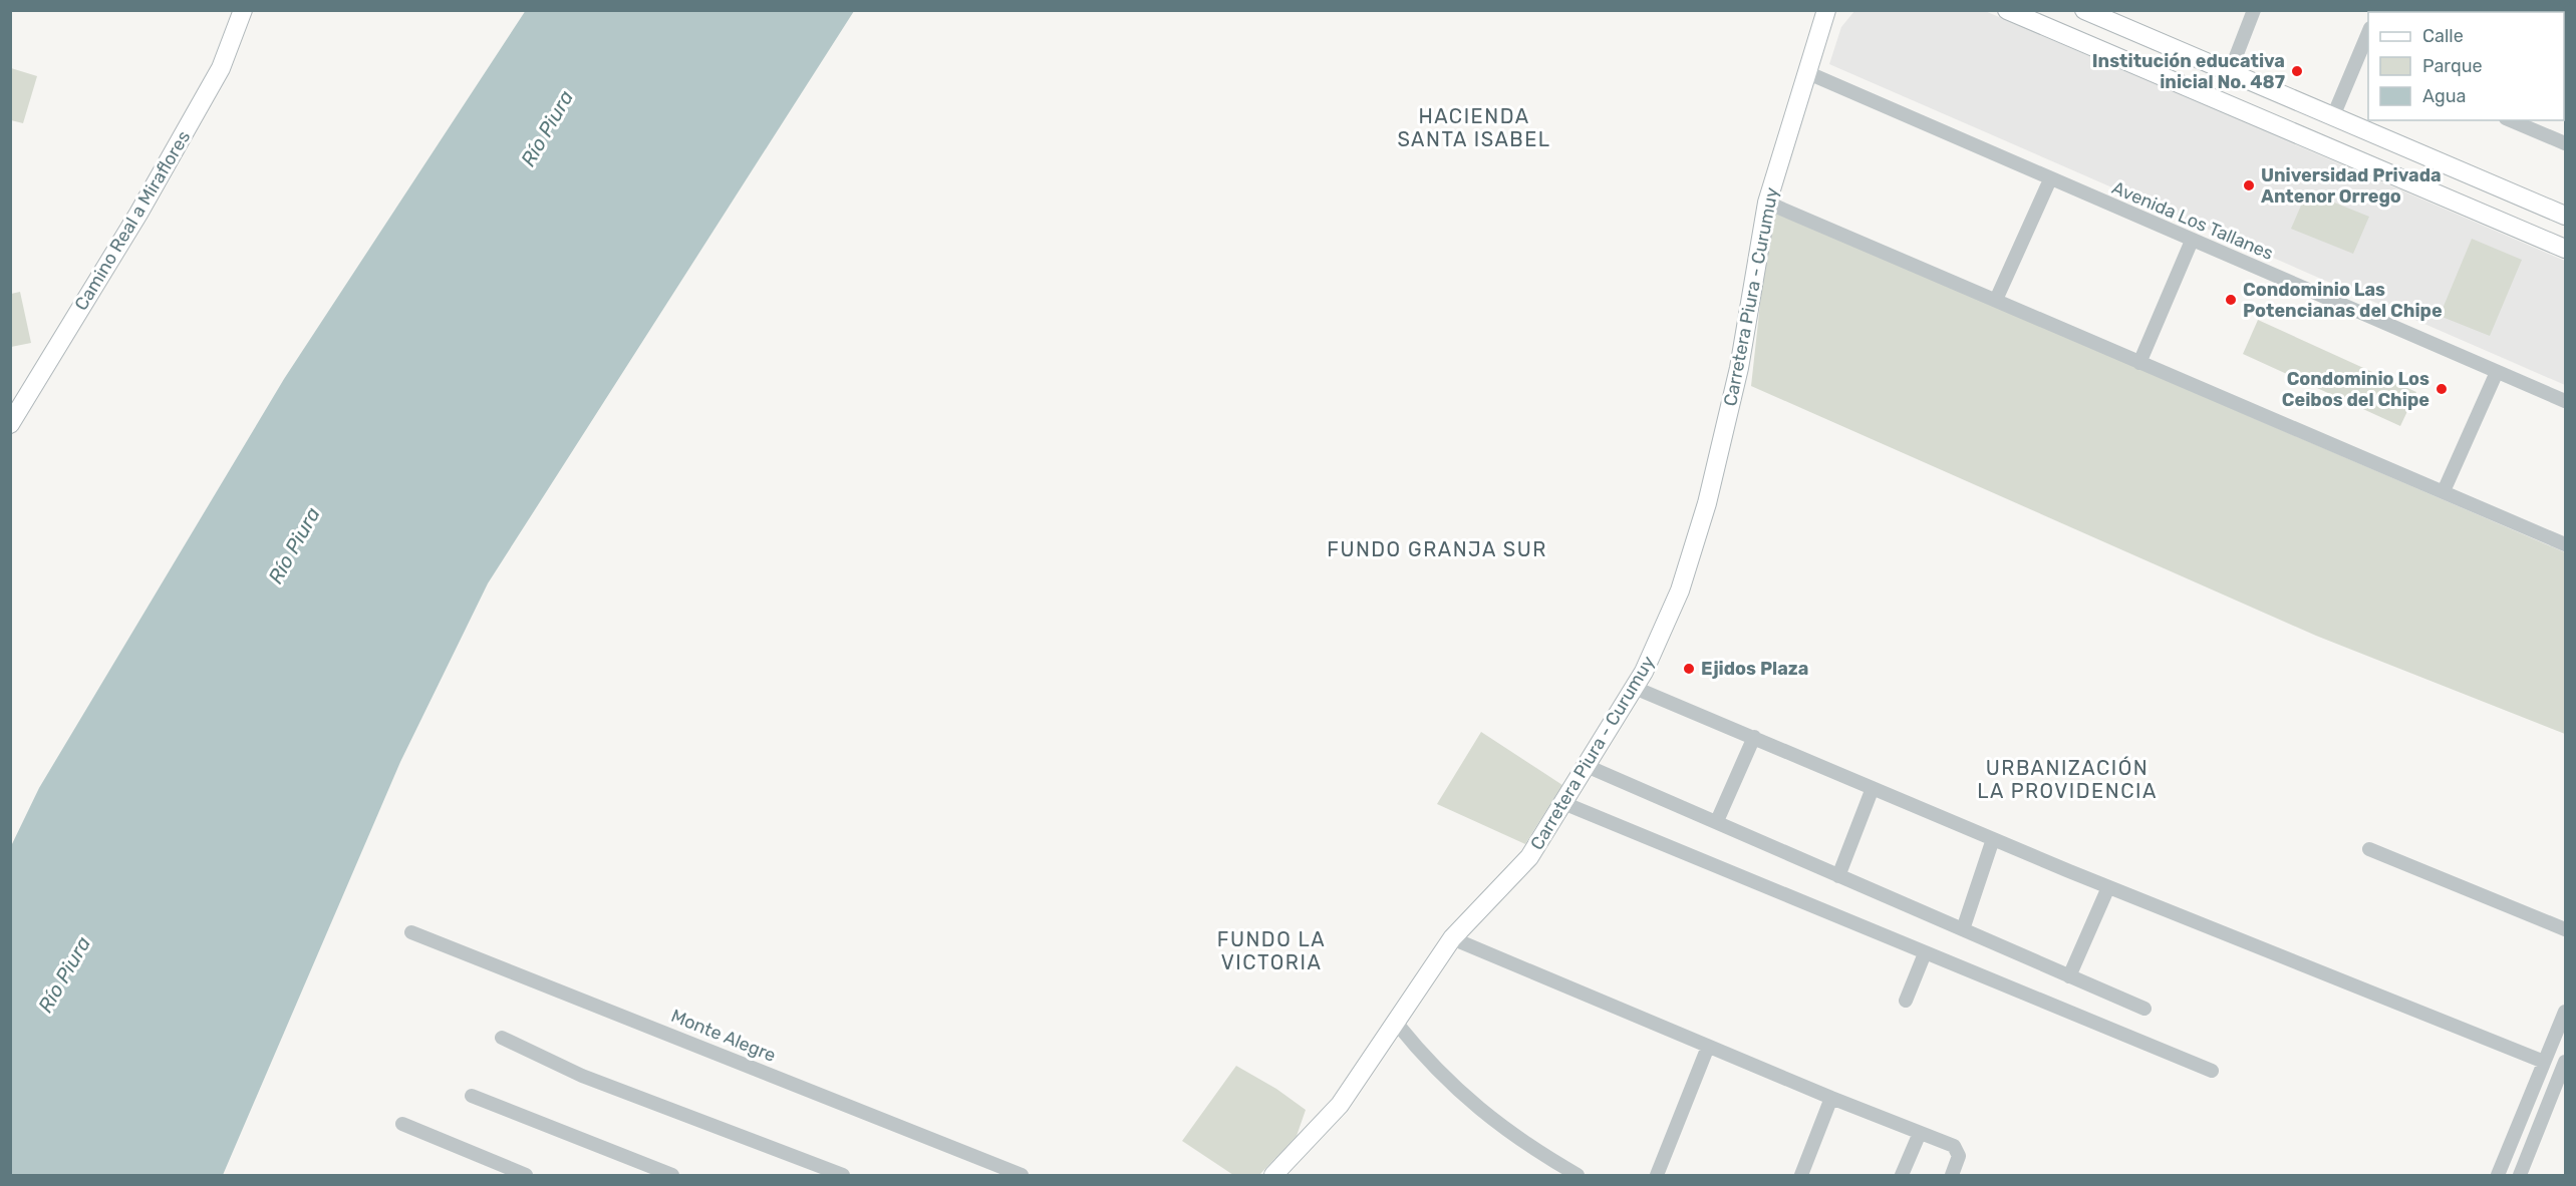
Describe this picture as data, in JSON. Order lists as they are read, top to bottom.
{
  "streets": {
    "main road": ["Camino Real a Miraflores", "Carretera Piura - Curumuy"],
    "street": ["Avenida Los Tallanes", "Monte Alegre"]
  },
  "crossings": [
    ["Avenida Los Tallanes", "Carretera Piura - Curumuy"]
  ],
  "districts": [
    "HACIENDA SANTA ISABEL",
    "FUNDO GRANJA SUR",
    "URBANIZACIÓN LA PROVIDENCIA",
    "FUNDO LA VICTORIA"
  ],
  "water": ["Río Piura"],
  "places": [
    "Institución educativa inicial No. 487",
    "Universidad Privada Antenor Orrego",
    "Condominio Las Potencianas del Chipe",
    "Condominio Los Ceibos del Chipe",
    "Ejidos Plaza"
  ],
  "legend": ["Calle", "Parque", "Agua"]
}
